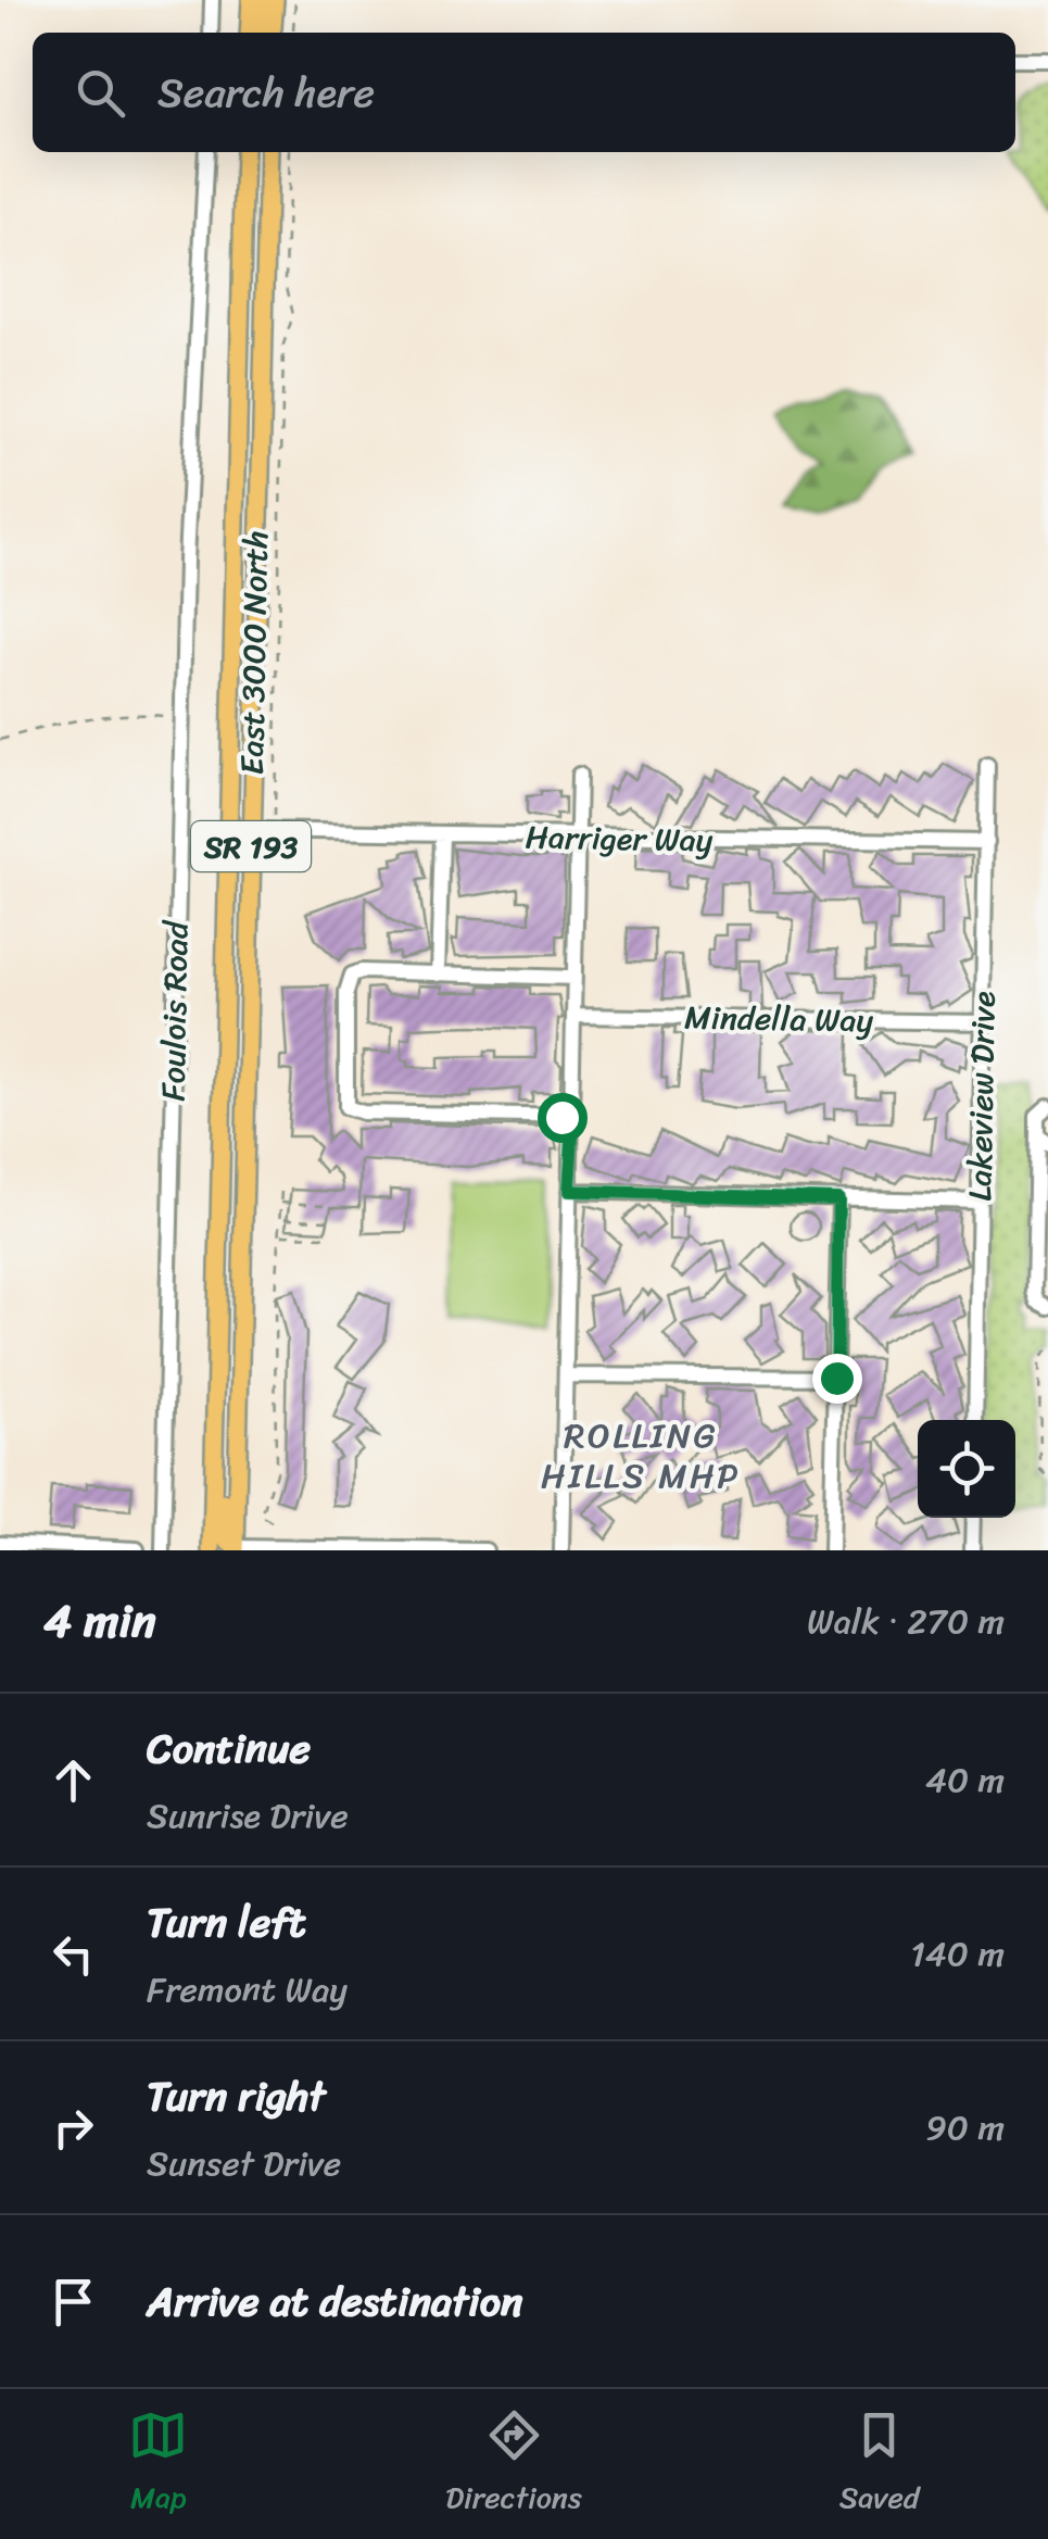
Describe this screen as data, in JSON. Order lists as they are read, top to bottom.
{
  "streets": {
    "main road": ["East 3000 North", "SR 193"],
    "street": [
      "Harriger Way",
      "Foulois Road",
      "Mindella Way",
      "Lakeview Drive"
    ]
  },
  "crossings": [
    ["East 3000 North", "Harriger Way"],
    ["Harriger Way", "Lakeview Drive"],
    ["Mindella Way", "Lakeview Drive"]
  ],
  "districts": ["ROLLING HILLS MHP"],
  "page": {
    "search": "Search here",
    "heading": ["4 min", "Walk · 270 m"],
    "list": [
      ["Continue", "Sunrise Drive", "40 m"],
      ["Turn left", "Fremont Way", "140 m"],
      ["Turn right", "Sunset Drive", "90 m"],
      "Arrive at destination"
    ],
    "nav": ["Map", "Directions", "Saved"]
  }
}
